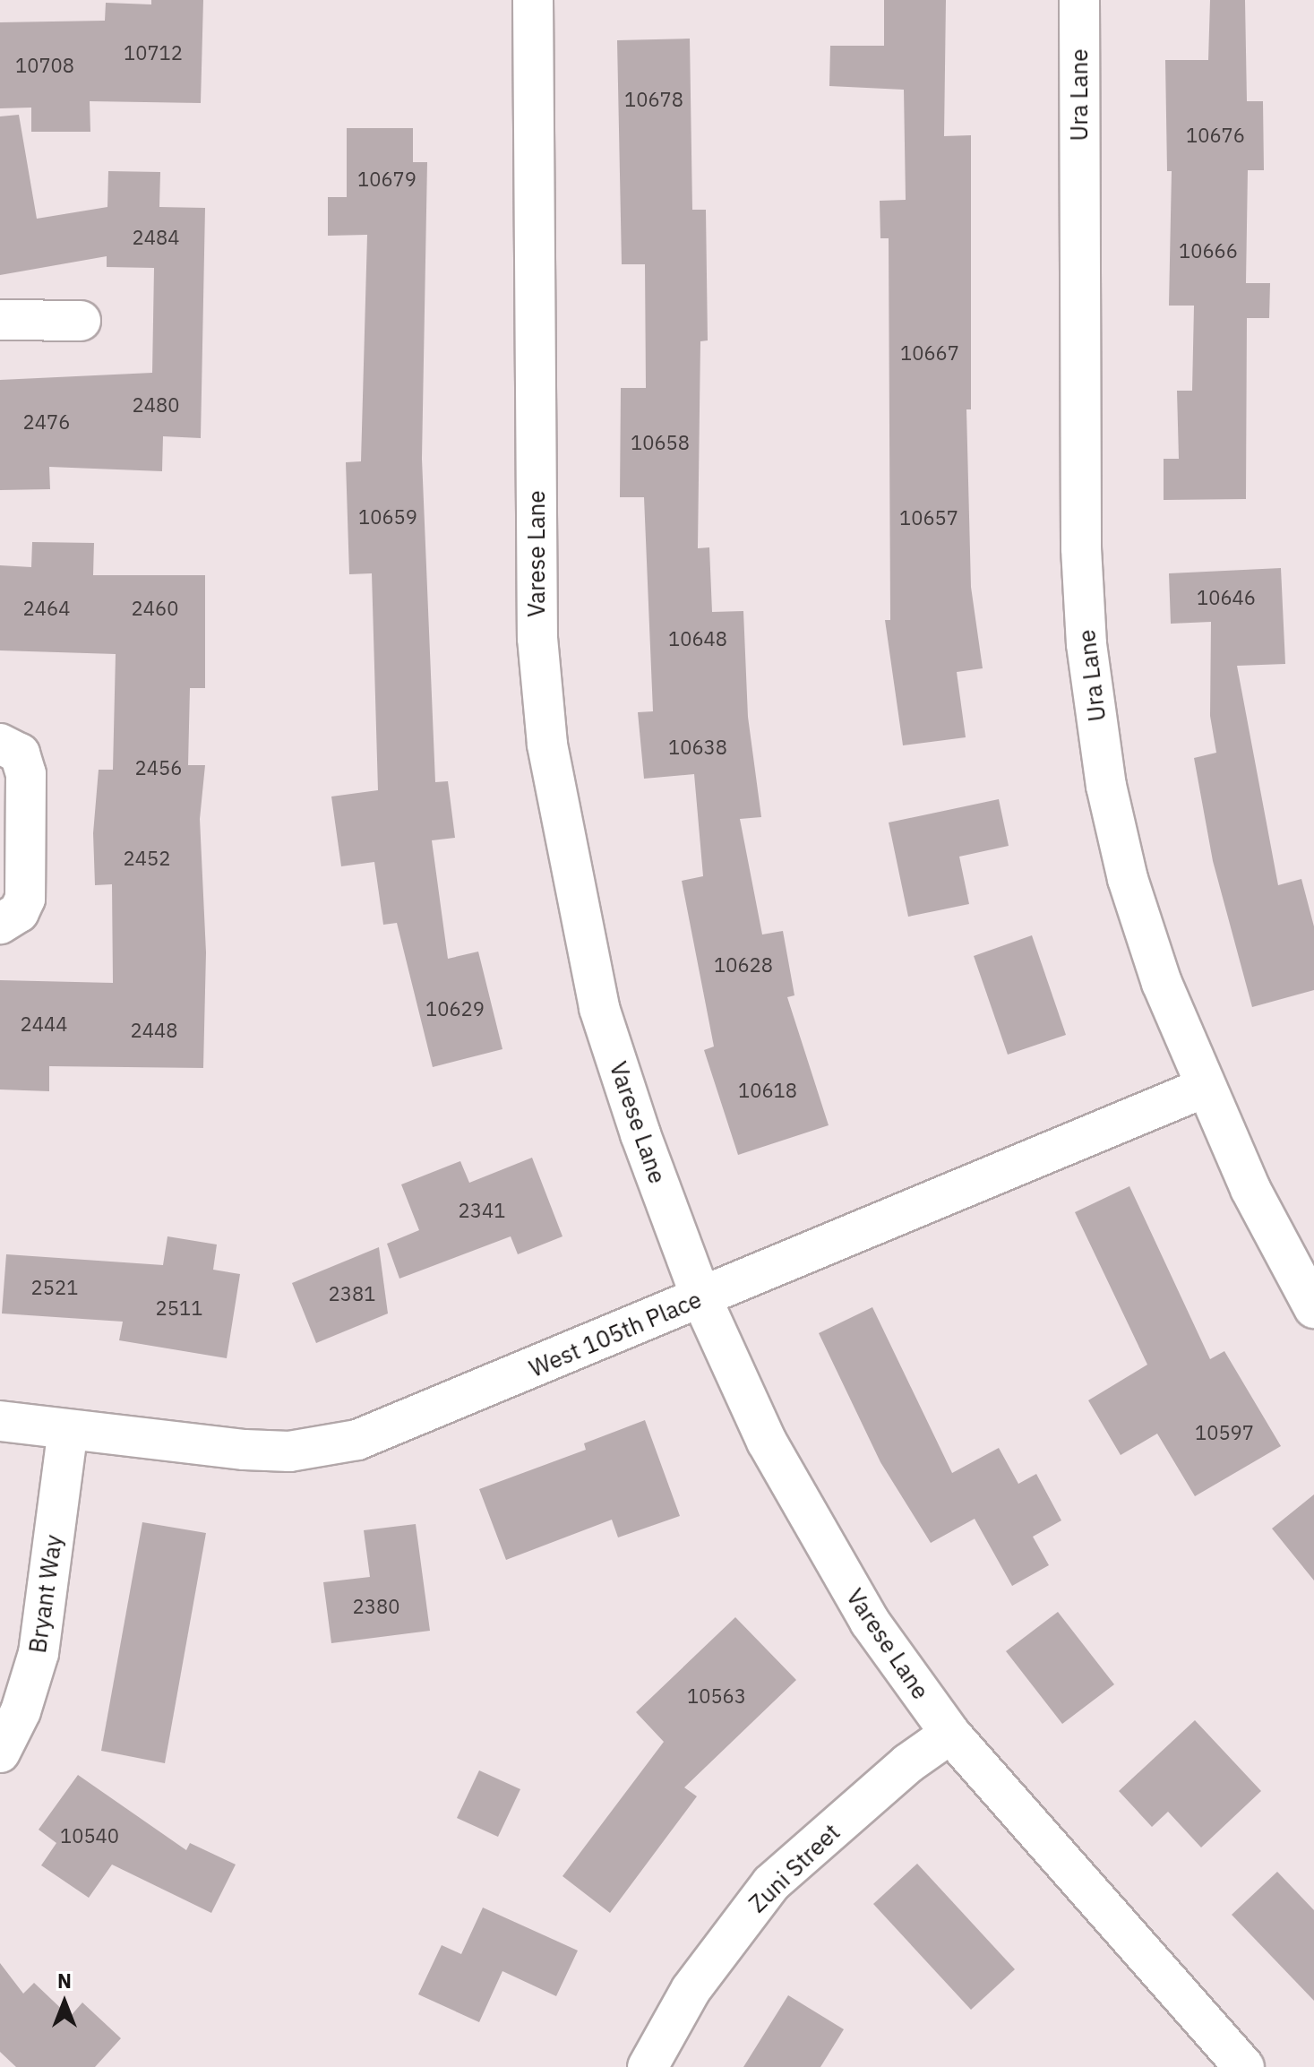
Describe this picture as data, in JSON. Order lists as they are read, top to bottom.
{
  "streets": {
    "street": [
      "Ura Lane",
      "Varese Lane",
      "West 105th Place",
      "Bryant Way",
      "Zuni Street"
    ]
  },
  "crossings": [
    ["Ura Lane", "West 105th Place"],
    ["Varese Lane", "West 105th Place"],
    ["Varese Lane", "Zuni Street"],
    ["West 105th Place", "Bryant Way"]
  ],
  "house_numbers": [
    "10712",
    "10708",
    "10678",
    "10676",
    "10679",
    "2484",
    "10666",
    "10667",
    "2480",
    "2476",
    "10658",
    "10659",
    "10657",
    "10646",
    "2464",
    "2460",
    "10648",
    "10638",
    "2456",
    "2452",
    "10628",
    "10629",
    "2444",
    "2448",
    "10618",
    "2341",
    "2521",
    "2381",
    "2511",
    "10597",
    "2380",
    "10563",
    "10540"
  ],
  "north": "top"
}
